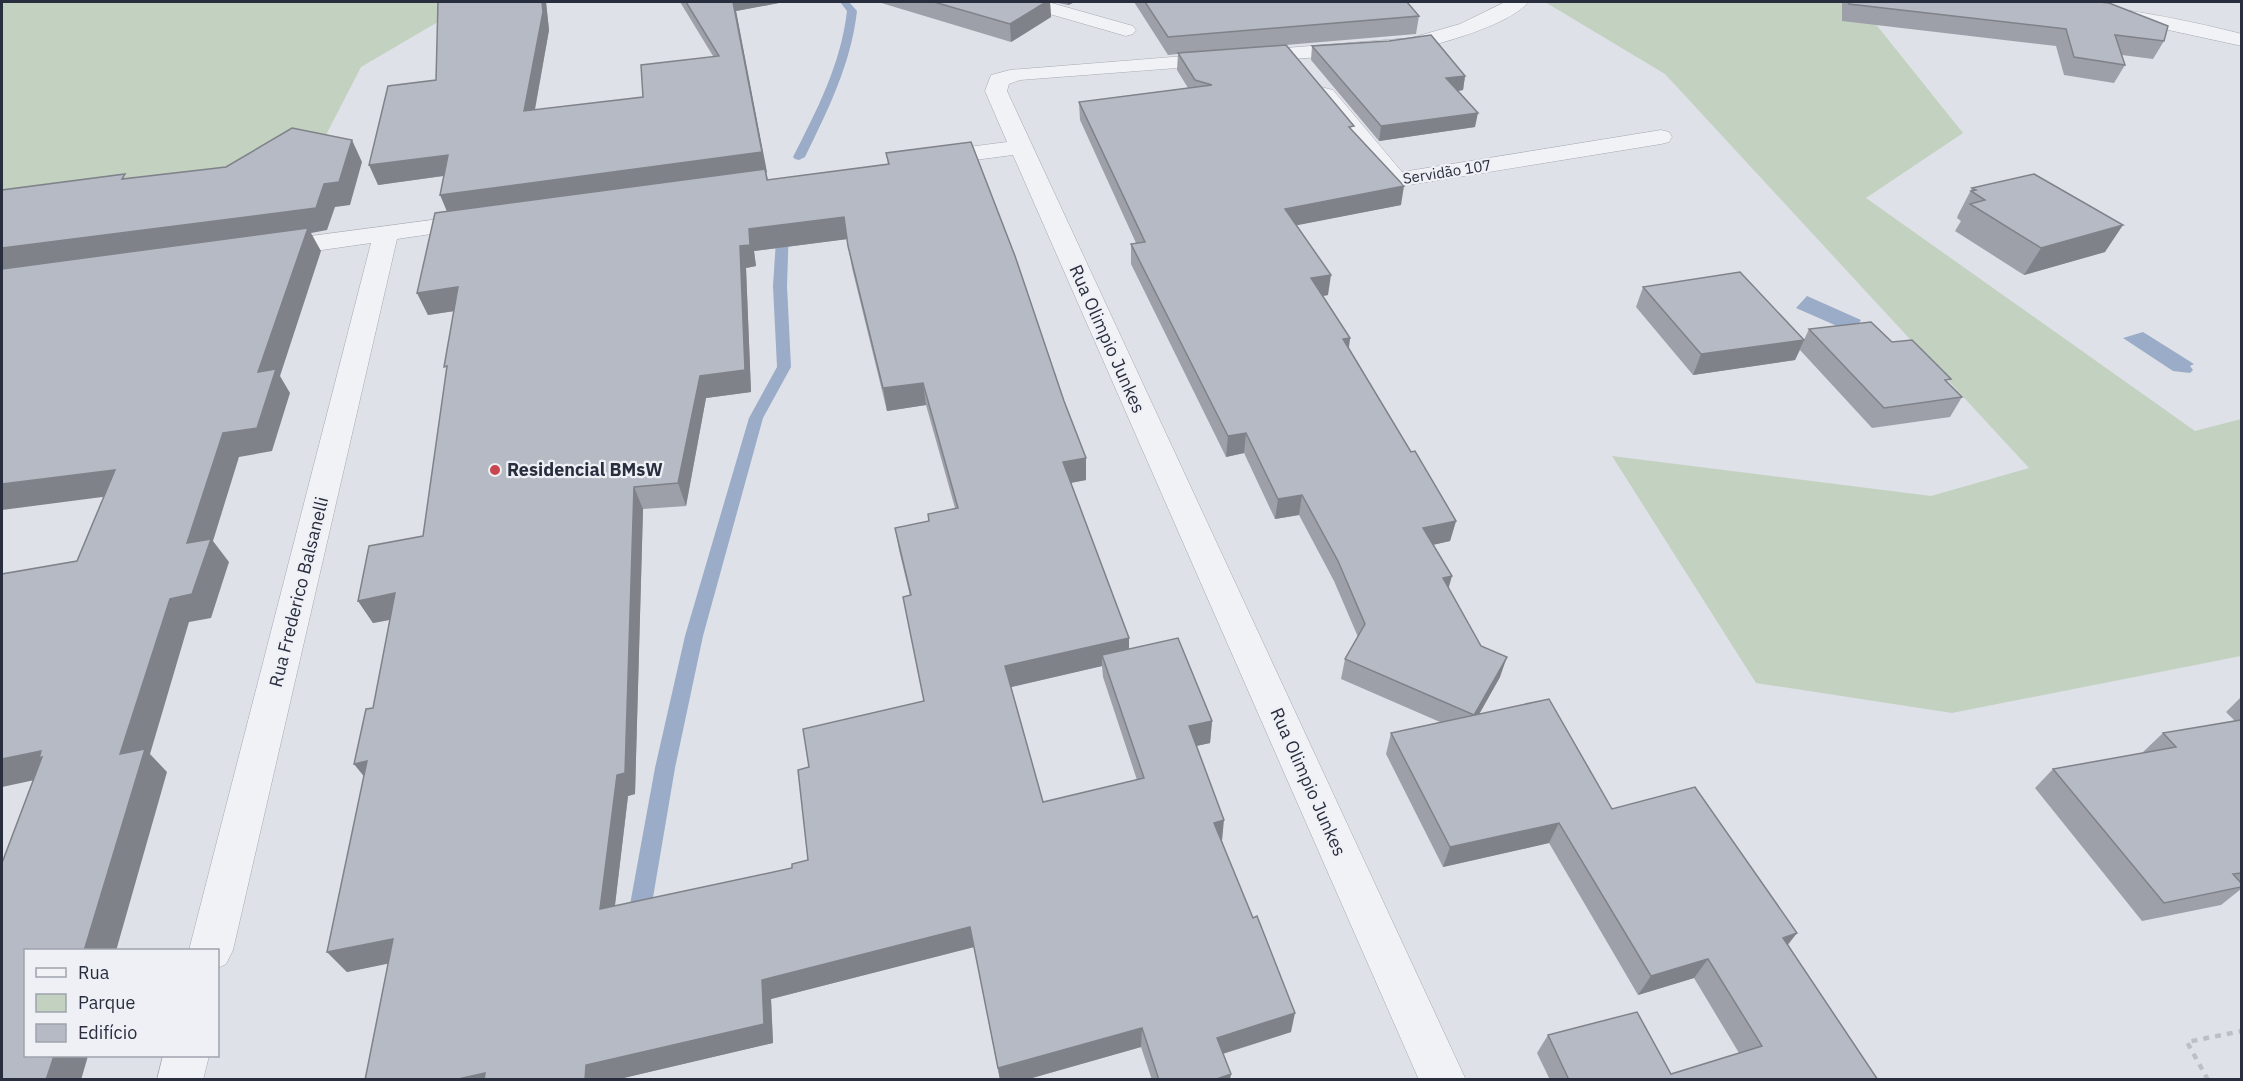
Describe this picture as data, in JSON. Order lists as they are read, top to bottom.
{
  "streets": {
    "street": ["Servidão 107", "Rua Olimpio Junkes", "Rua Frederico Balsanelli"]
  },
  "crossings": [
    ["Servidão 107", "Rua Olimpio Junkes"]
  ],
  "places": ["Residencial BMsW"],
  "legend": ["Rua", "Parque", "Edifício"]
}
